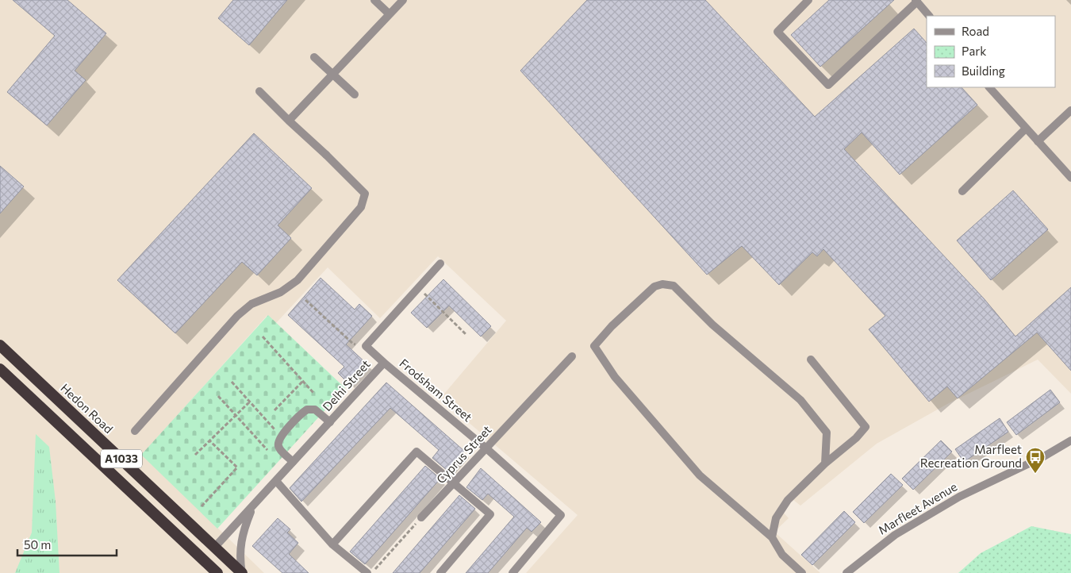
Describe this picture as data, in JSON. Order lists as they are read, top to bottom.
{
  "streets": {
    "highway": ["Hedon Road", "A1033"],
    "street": [
      "Delhi Street",
      "Frodsham Street",
      "Cyprus Street",
      "Marfleet Avenue"
    ]
  },
  "crossings": [
    ["Delhi Street", "Frodsham Street"],
    ["Delhi Street", "Hedon Road"],
    ["Frodsham Street", "Cyprus Street"]
  ],
  "places": {
    "bus stop": ["Marfleet Recreation Ground"]
  },
  "legend": ["Road", "Park", "Building"],
  "scale_bar": "50 m"
}
